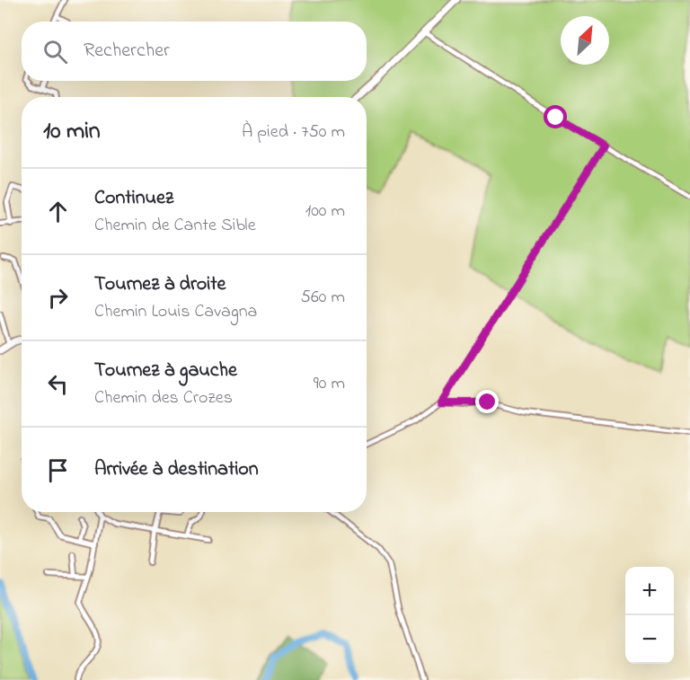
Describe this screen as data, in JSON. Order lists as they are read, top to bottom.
{
  "north": "top right",
  "page": {
    "search": "Rechercher",
    "heading": ["10 min", "À pied · 750 m"],
    "list": [
      ["Continuez", "Chemin de Cante Sible", "100 m"],
      ["Tournez à droite", "Chemin Louis Cavagna", "560 m"],
      ["Tournez à gauche", "Chemin des Crozes", "90 m"],
      "Arrivée à destination"
    ],
    "map_buttons": ["+", "−"]
  }
}
